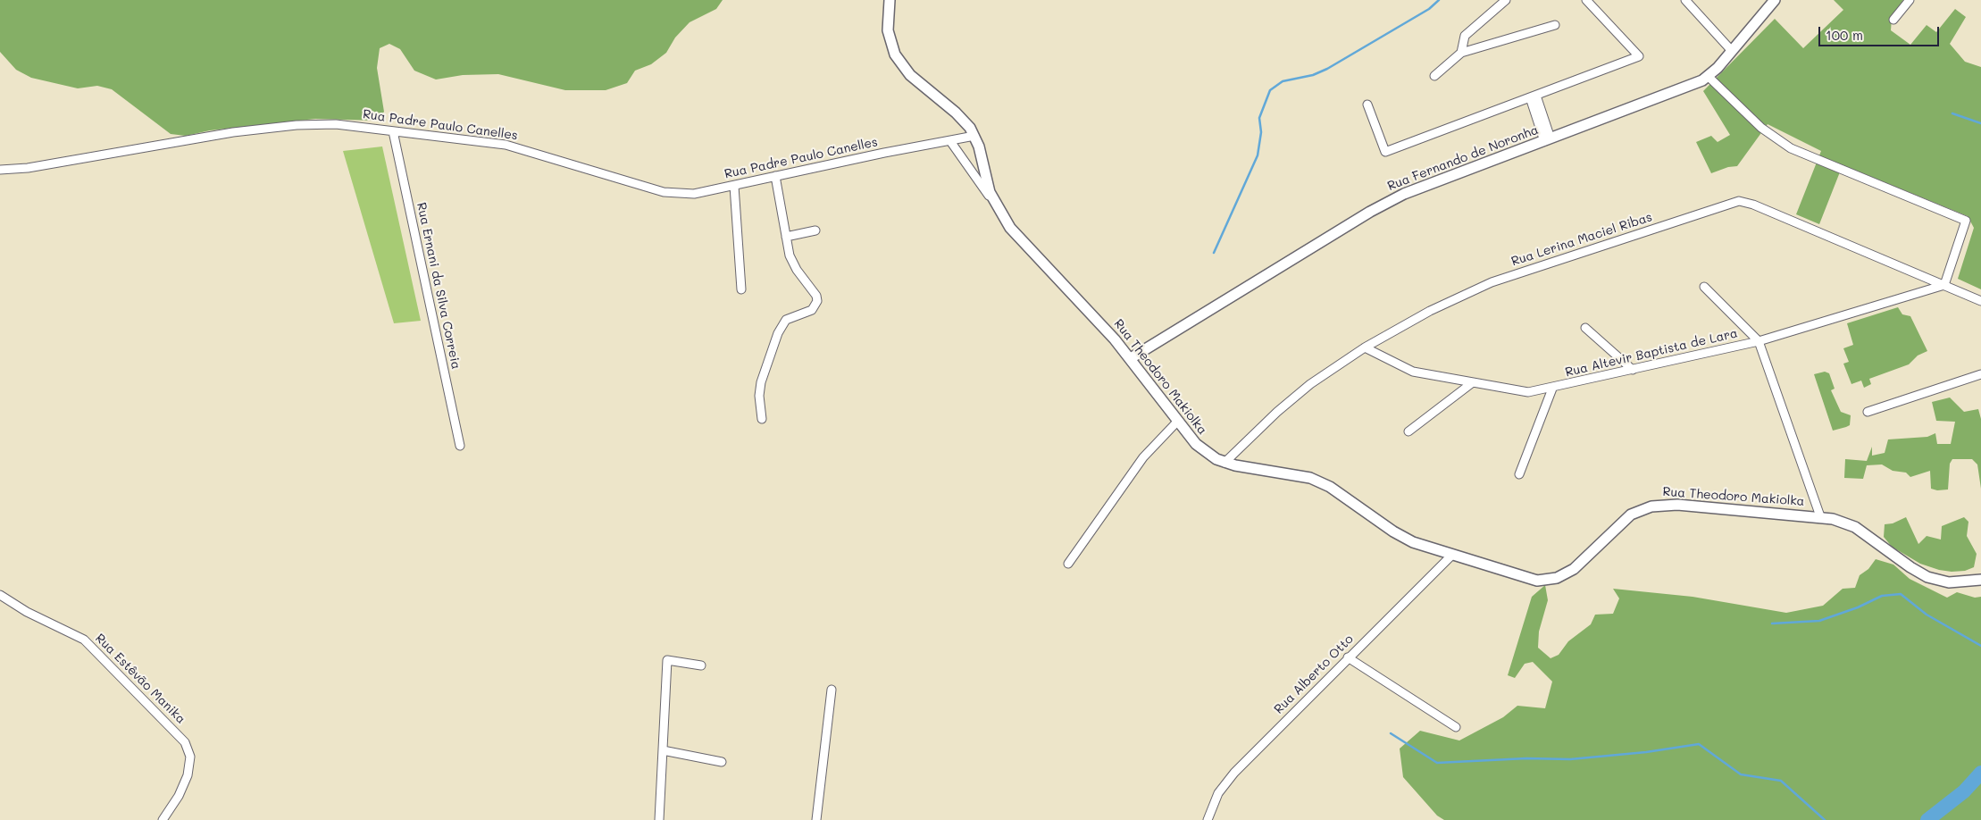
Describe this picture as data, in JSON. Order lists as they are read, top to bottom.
{
  "streets": {
    "main road": ["Rua Fernando de Noronha", "Rua Theodoro Makiolka"],
    "street": [
      "Rua Padre Paulo Canelles",
      "Rua Lerina Maciel Ribas",
      "Rua Ernani da Silva Correia",
      "Rua Altevir Baptista de Lara",
      "Rua Alberto Otto",
      "Rua Estêvão Manika"
    ]
  },
  "crossings": [
    ["Rua Padre Paulo Canelles", "Rua Ernani da Silva Correia"],
    ["Rua Padre Paulo Canelles", "Rua Theodoro Makiolka"],
    ["Rua Fernando de Noronha", "Rua Theodoro Makiolka"],
    ["Rua Lerina Maciel Ribas", "Rua Altevir Baptista de Lara"],
    ["Rua Lerina Maciel Ribas", "Rua Theodoro Makiolka"],
    ["Rua Theodoro Makiolka", "Rua Alberto Otto"]
  ],
  "scale_bar": "100 m"
}
